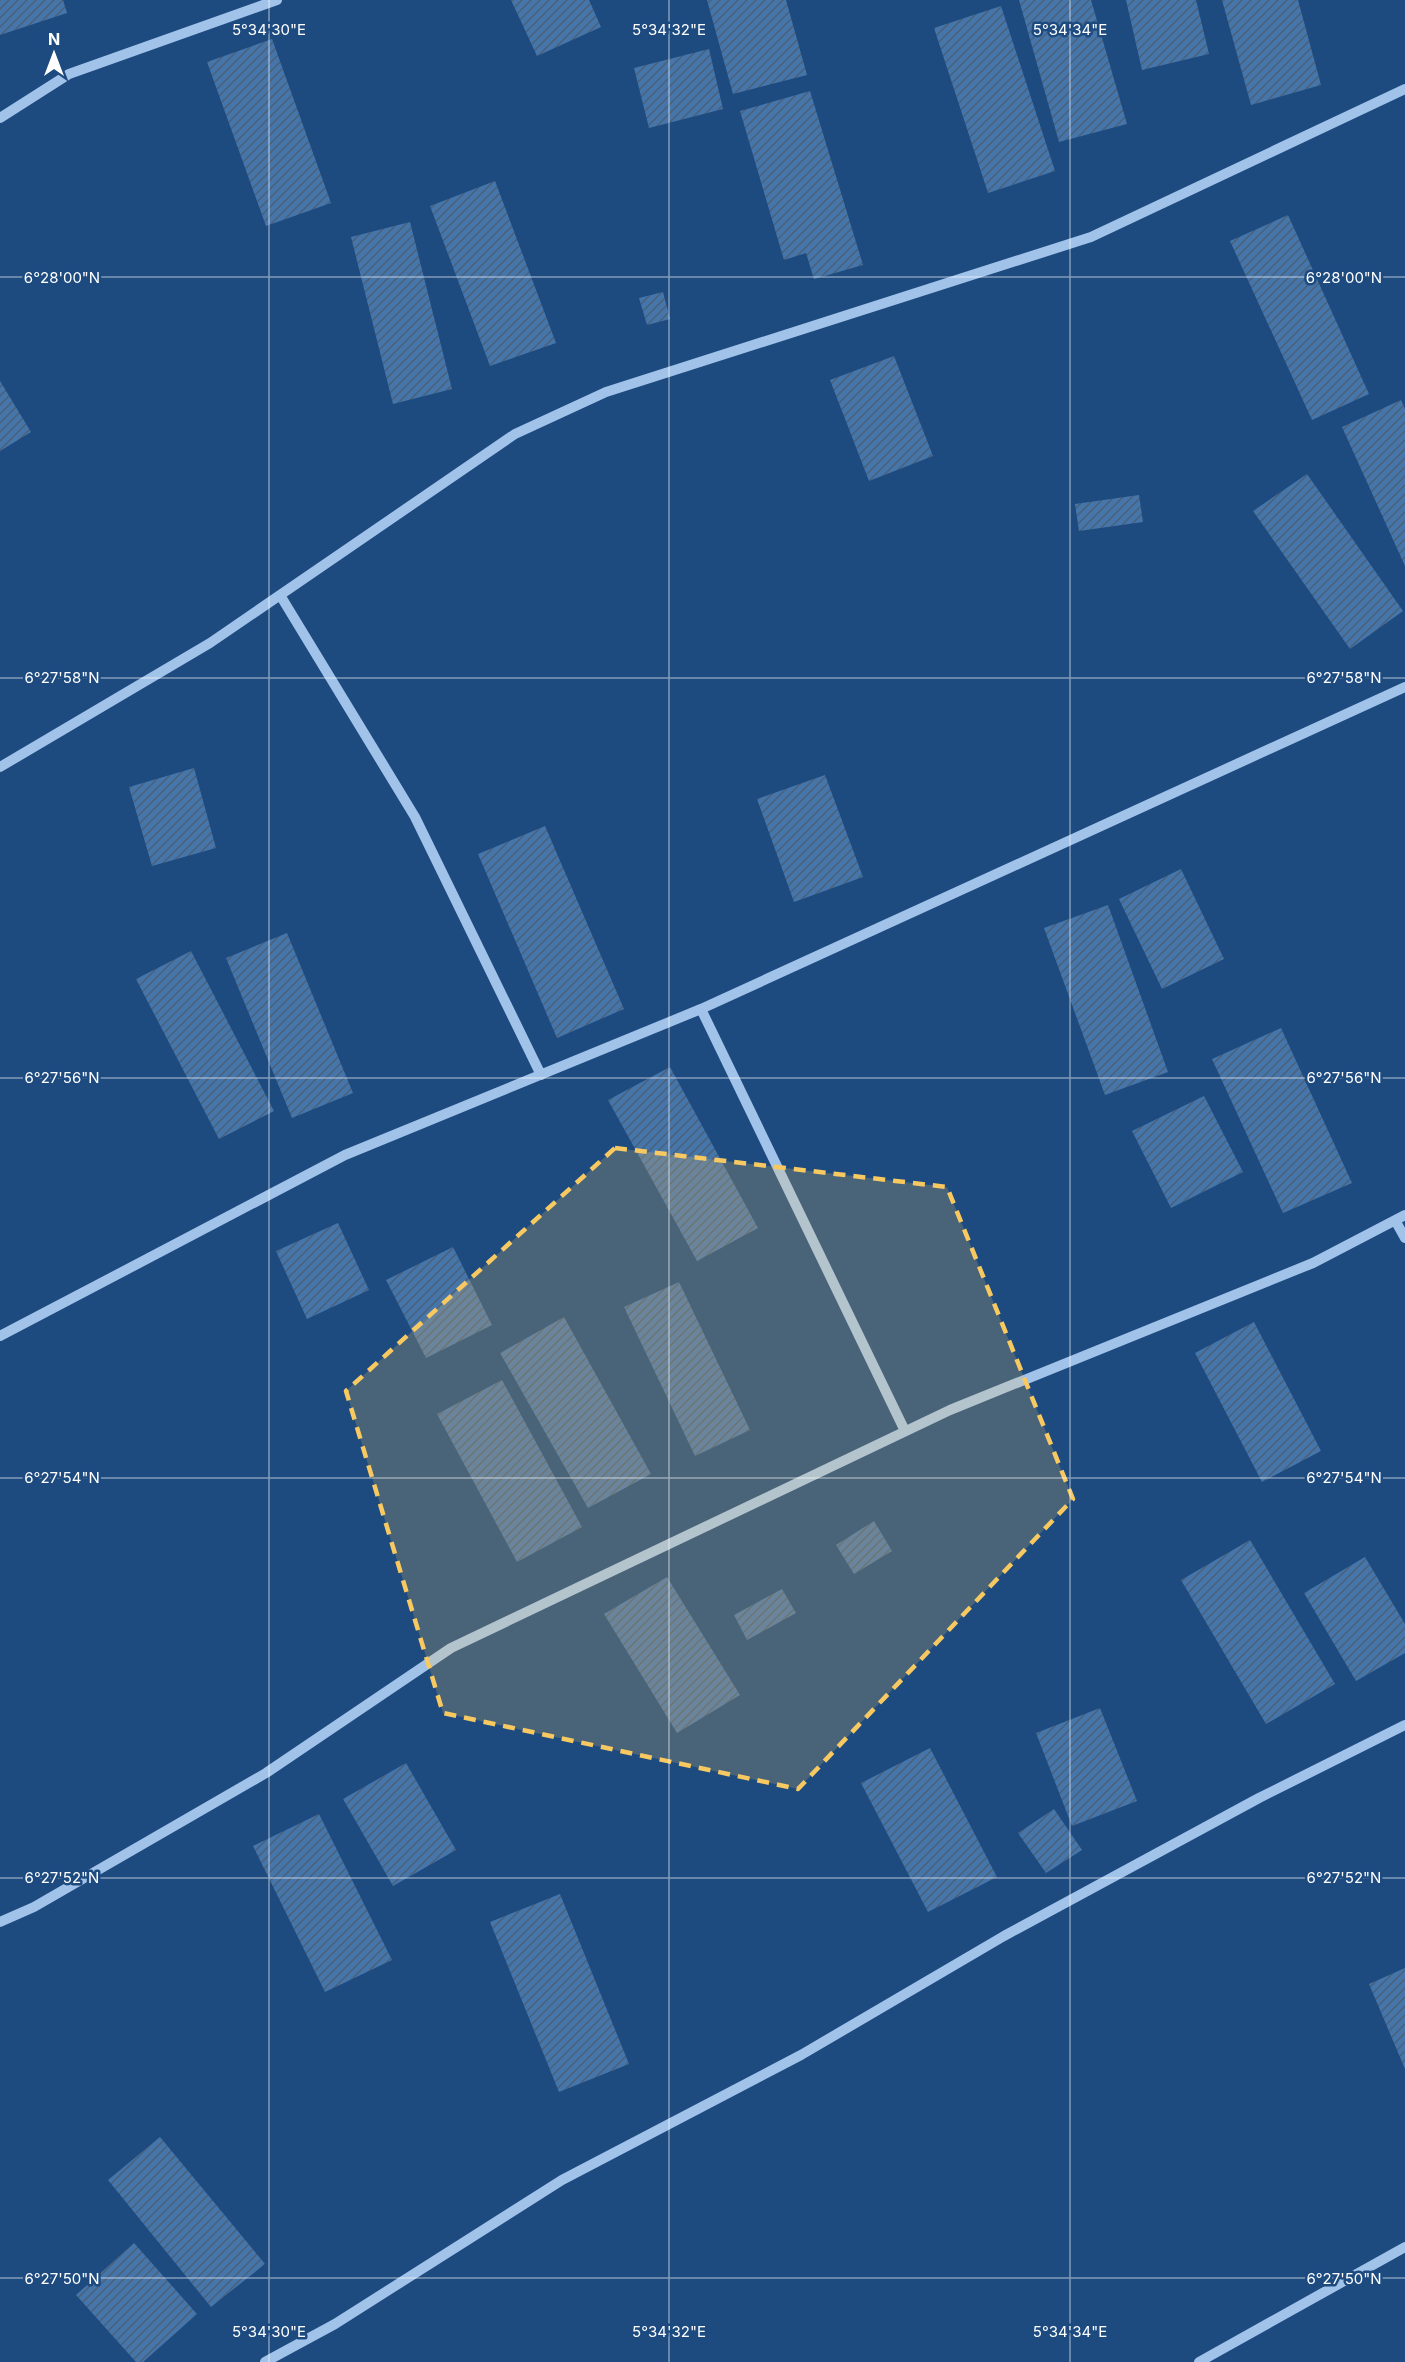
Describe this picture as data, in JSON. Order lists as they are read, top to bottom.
{
  "north": "top",
  "coordinates": [
    "5°34'30\"E",
    "5°34'32\"E",
    "5°34'34\"E",
    "6°28'00\"N",
    "6°27'58\"N",
    "6°27'56\"N",
    "6°27'54\"N",
    "6°27'52\"N",
    "6°27'50\"N"
  ]
}
